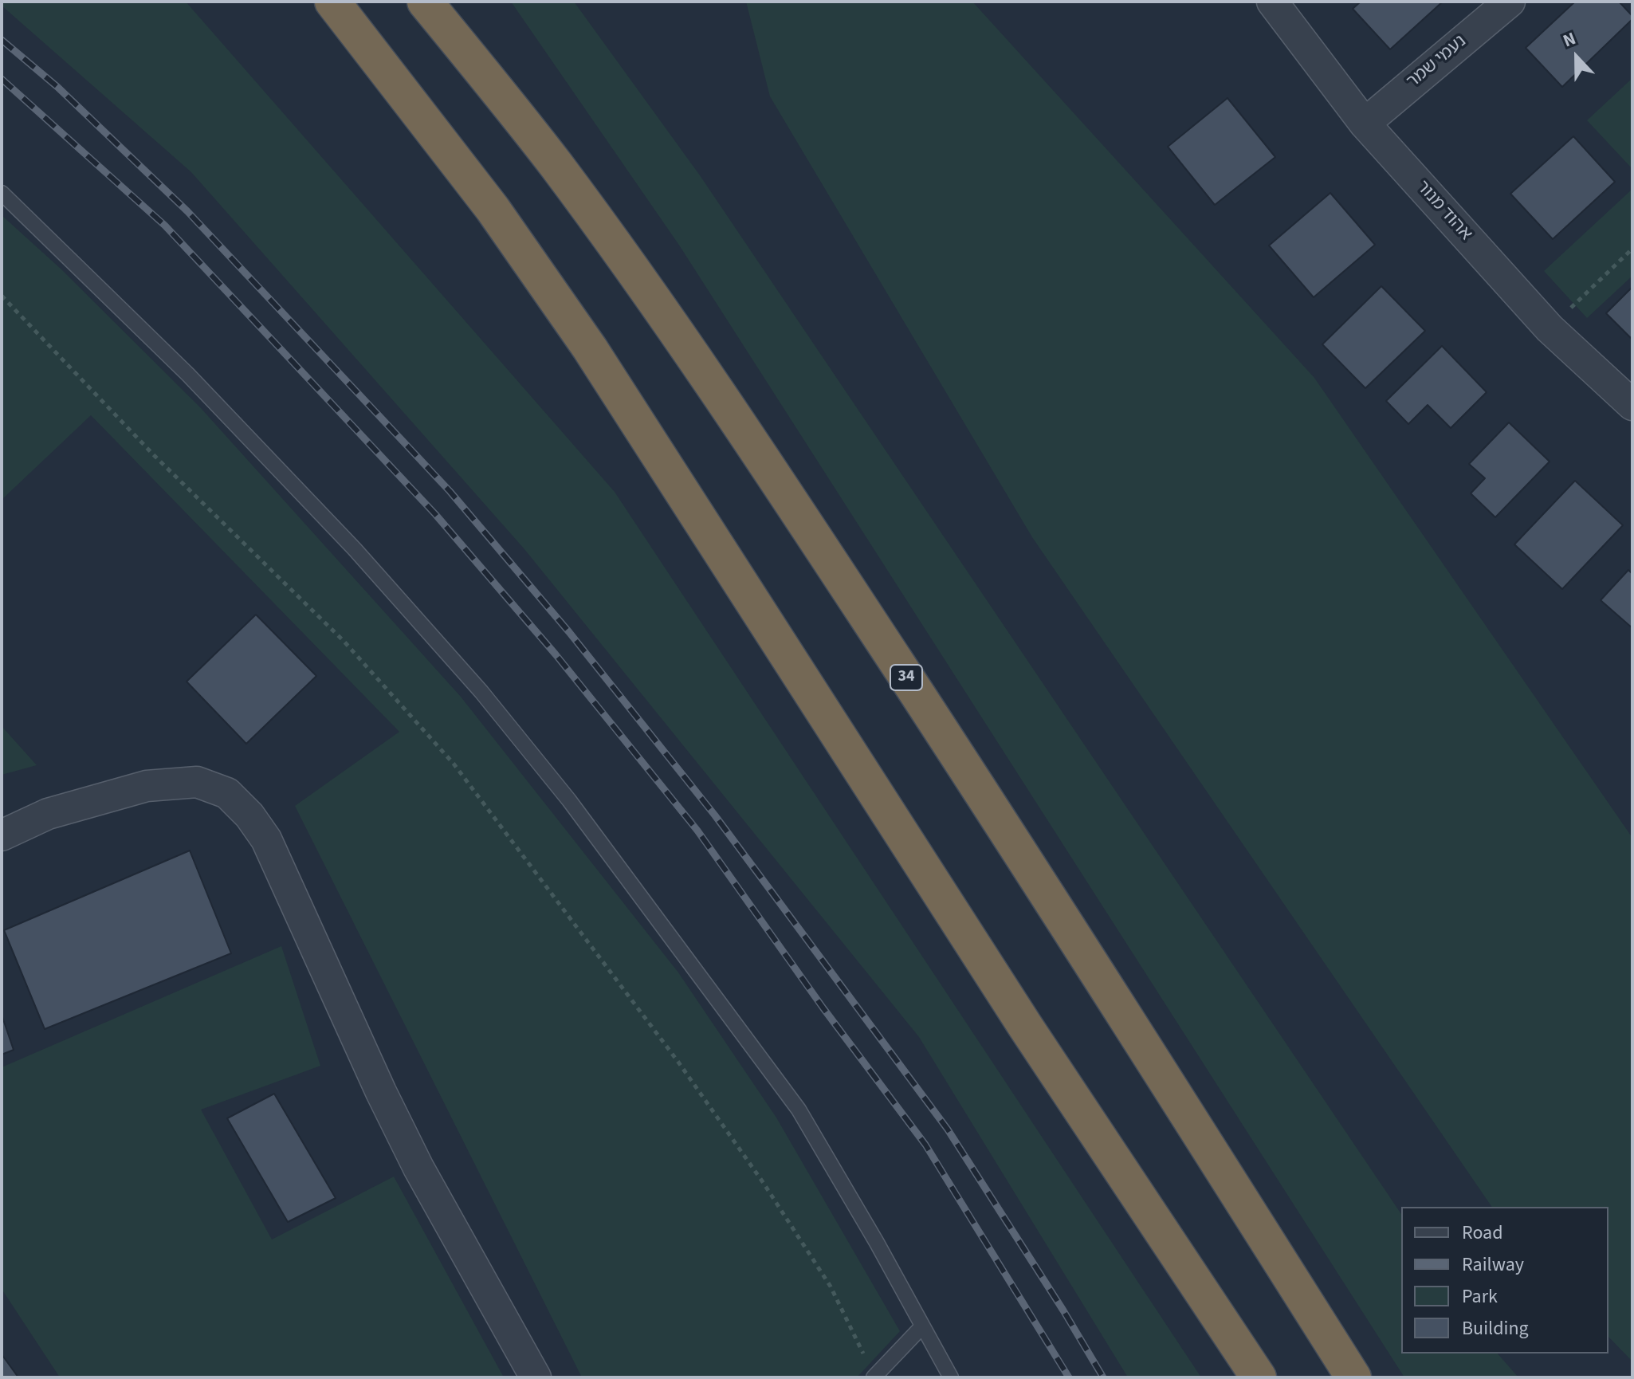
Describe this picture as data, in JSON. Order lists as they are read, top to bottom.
{
  "streets": {
    "highway": ["34"],
    "street": ["נעמי שמר", "אהוד מנור"]
  },
  "crossings": [
    ["נעמי שמר", "אהוד מנור"]
  ],
  "legend": [
    "Road",
    "Railway",
    "Park",
    "Building"
  ],
  "north": "top"
}
